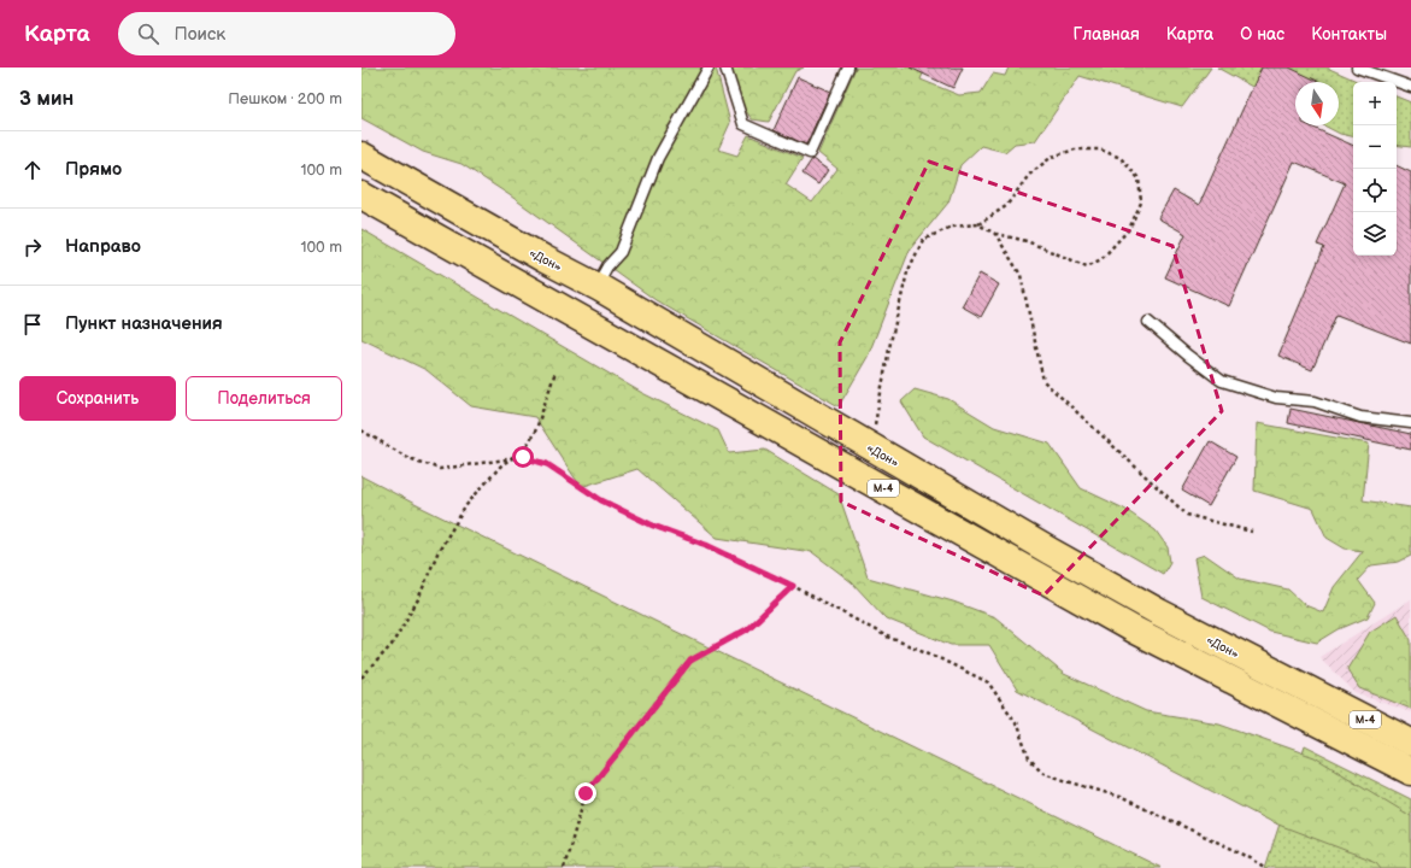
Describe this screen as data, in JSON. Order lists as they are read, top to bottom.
{
  "streets": {
    "highway": ["«Дон»", "М-4"]
  },
  "north": "bottom",
  "page": {
    "header": "Карта",
    "search": "Поиск",
    "nav": [
      "Главная",
      "Карта",
      "О нас",
      "Контакты"
    ],
    "heading": ["3 мин", "Пешком · 200 m"],
    "map_buttons": ["+", "−"],
    "list": [
      ["Прямо", "100 m"],
      ["Направо", "100 m"],
      "Пункт назначения"
    ],
    "buttons": ["Сохранить", "Поделиться"]
  }
}
